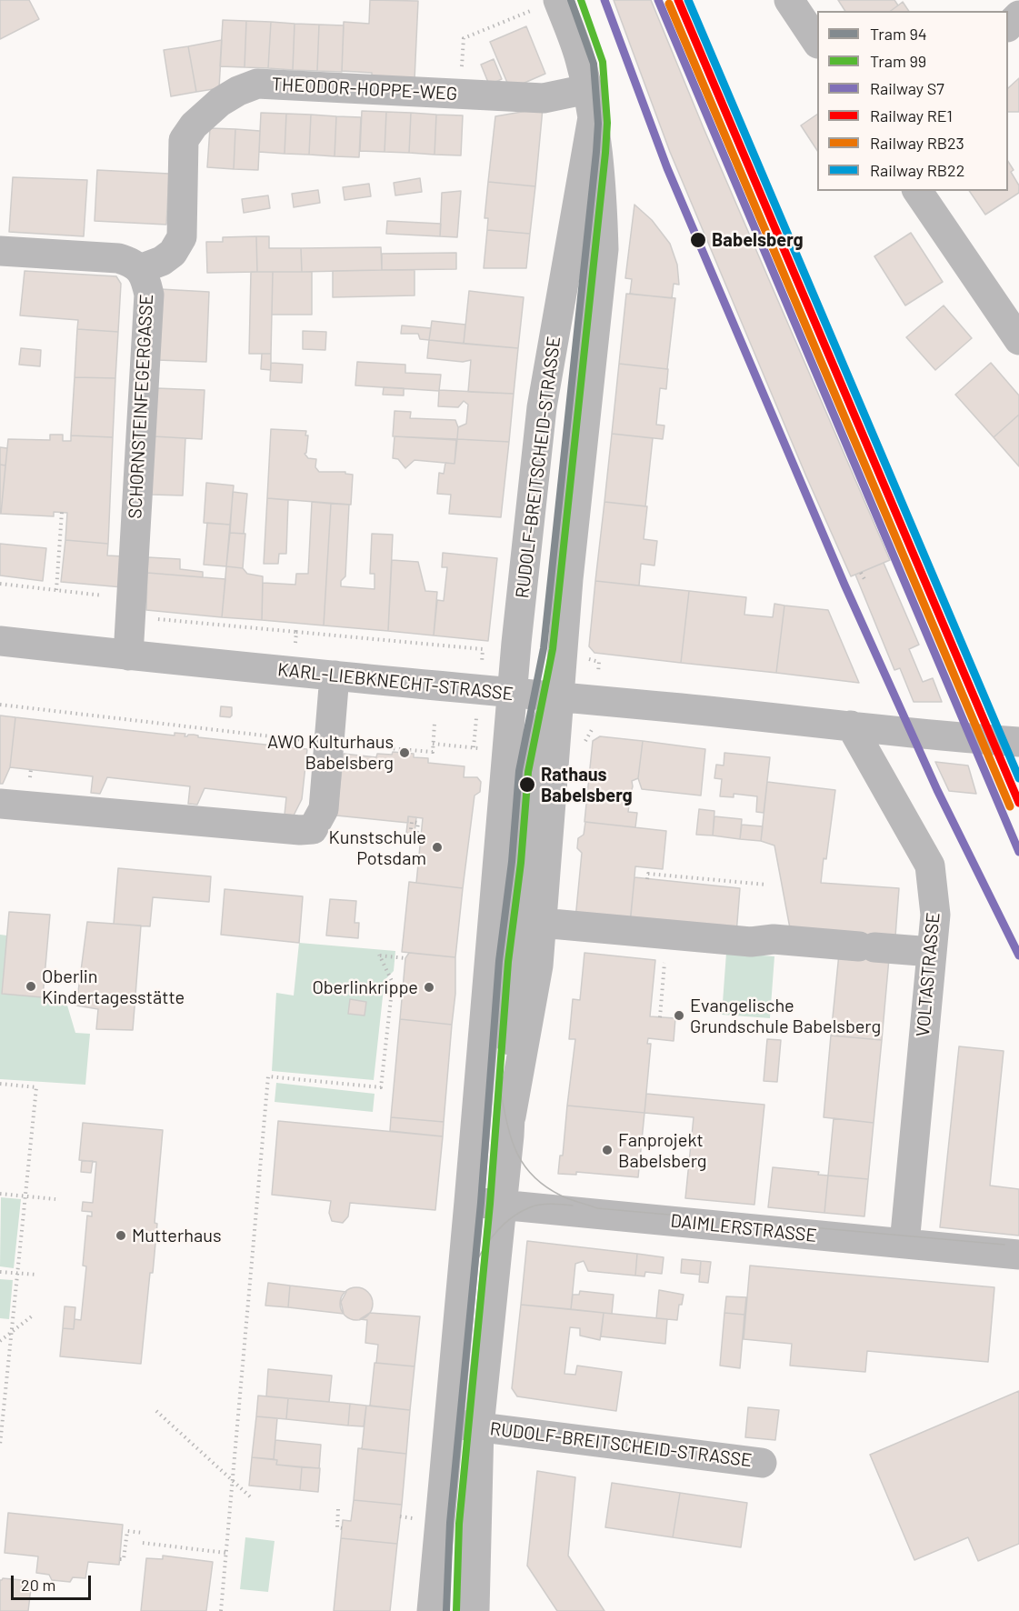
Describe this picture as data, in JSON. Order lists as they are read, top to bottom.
{
  "streets": {
    "street": [
      "THEODOR-HOPPE-WEG",
      "SCHORNSTEINFEGERGASSE",
      "RUDOLF-BREITSCHEID-STRASSE",
      "KARL-LIEBKNECHT-STRASSE",
      "VOLTASTRASSE",
      "DAIMLERSTRASSE"
    ]
  },
  "crossings": [
    ["THEODOR-HOPPE-WEG", "SCHORNSTEINFEGERGASSE"],
    ["THEODOR-HOPPE-WEG", "RUDOLF-BREITSCHEID-STRASSE"],
    ["SCHORNSTEINFEGERGASSE", "KARL-LIEBKNECHT-STRASSE"],
    ["RUDOLF-BREITSCHEID-STRASSE", "KARL-LIEBKNECHT-STRASSE"],
    ["RUDOLF-BREITSCHEID-STRASSE", "DAIMLERSTRASSE"],
    ["KARL-LIEBKNECHT-STRASSE", "VOLTASTRASSE"],
    ["VOLTASTRASSE", "DAIMLERSTRASSE"]
  ],
  "places": [
    "Babelsberg",
    "AWO Kulturhaus Babelsberg",
    "Rathaus Babelsberg",
    "Kunstschule Potsdam",
    "Oberlin Kindertagesstätte",
    "Oberlinkrippe",
    "Evangelische Grundschule Babelsberg",
    "Fanprojekt Babelsberg",
    "Mutterhaus"
  ],
  "lines": [
    "tram line 94",
    "tram line 99",
    "rail line S7",
    "rail line RE1",
    "rail line RB22",
    "rail line RB23"
  ],
  "legend": [
    "Tram 94",
    "Tram 99",
    "Railway S7",
    "Railway RE1",
    "Railway RB23",
    "Railway RB22"
  ],
  "scale_bar": "20 m"
}
